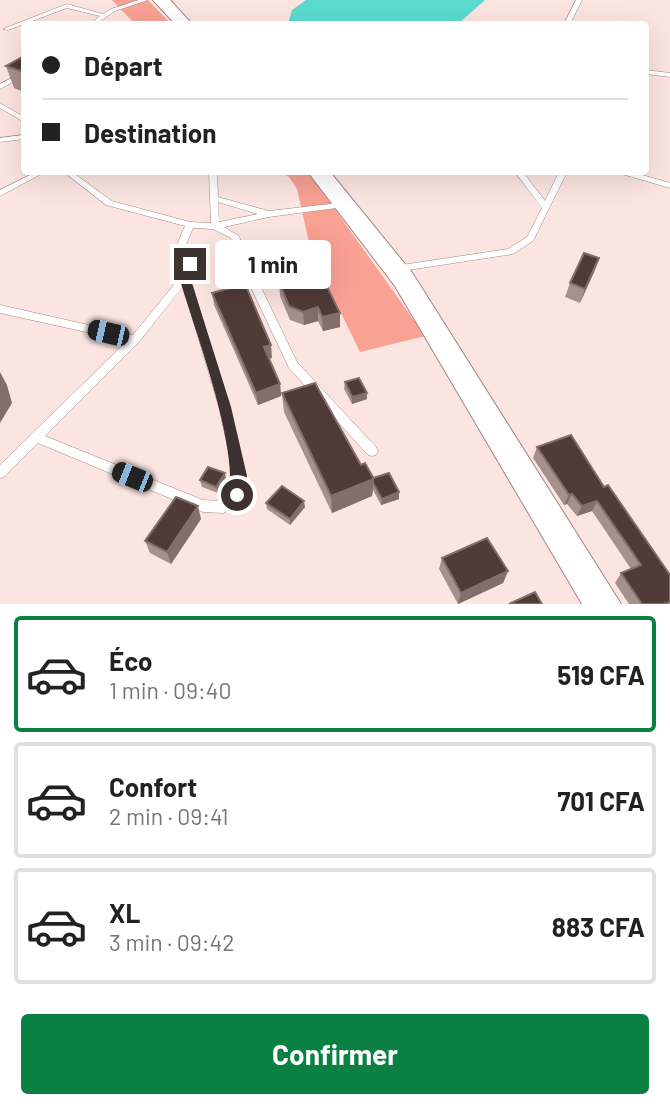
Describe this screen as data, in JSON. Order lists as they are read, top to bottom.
{
  "page": {
    "banner": ["Départ", "Destination"],
    "bubble": "1 min",
    "list": [
      {
        "name": "Éco",
        "note": "1 min · 09:40",
        "value": "519 CFA"
      },
      {
        "name": "Confort",
        "note": "2 min · 09:41",
        "value": "701 CFA"
      },
      {
        "name": "XL",
        "note": "3 min · 09:42",
        "value": "883 CFA"
      }
    ],
    "buttons": "Confirmer"
  }
}
